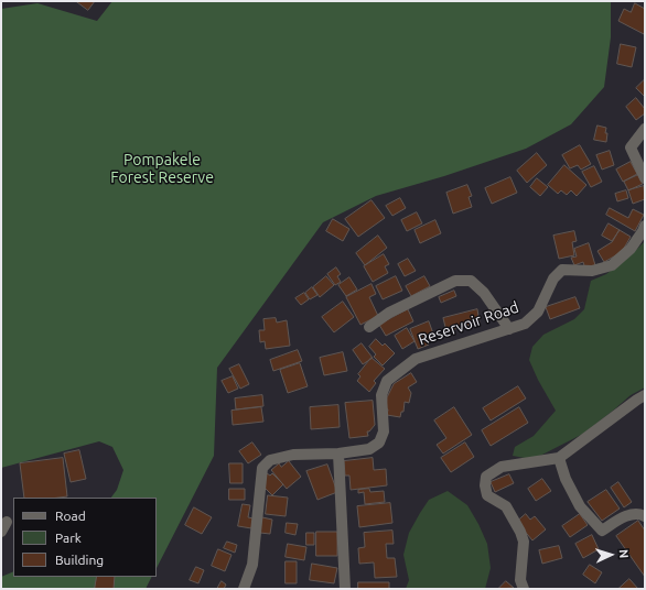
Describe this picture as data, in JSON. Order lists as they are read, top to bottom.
{
  "streets": {
    "street": ["Reservoir Road"]
  },
  "parks": ["Pompakele Forest Reserve"],
  "legend": ["Road", "Park", "Building"],
  "north": "right"
}
